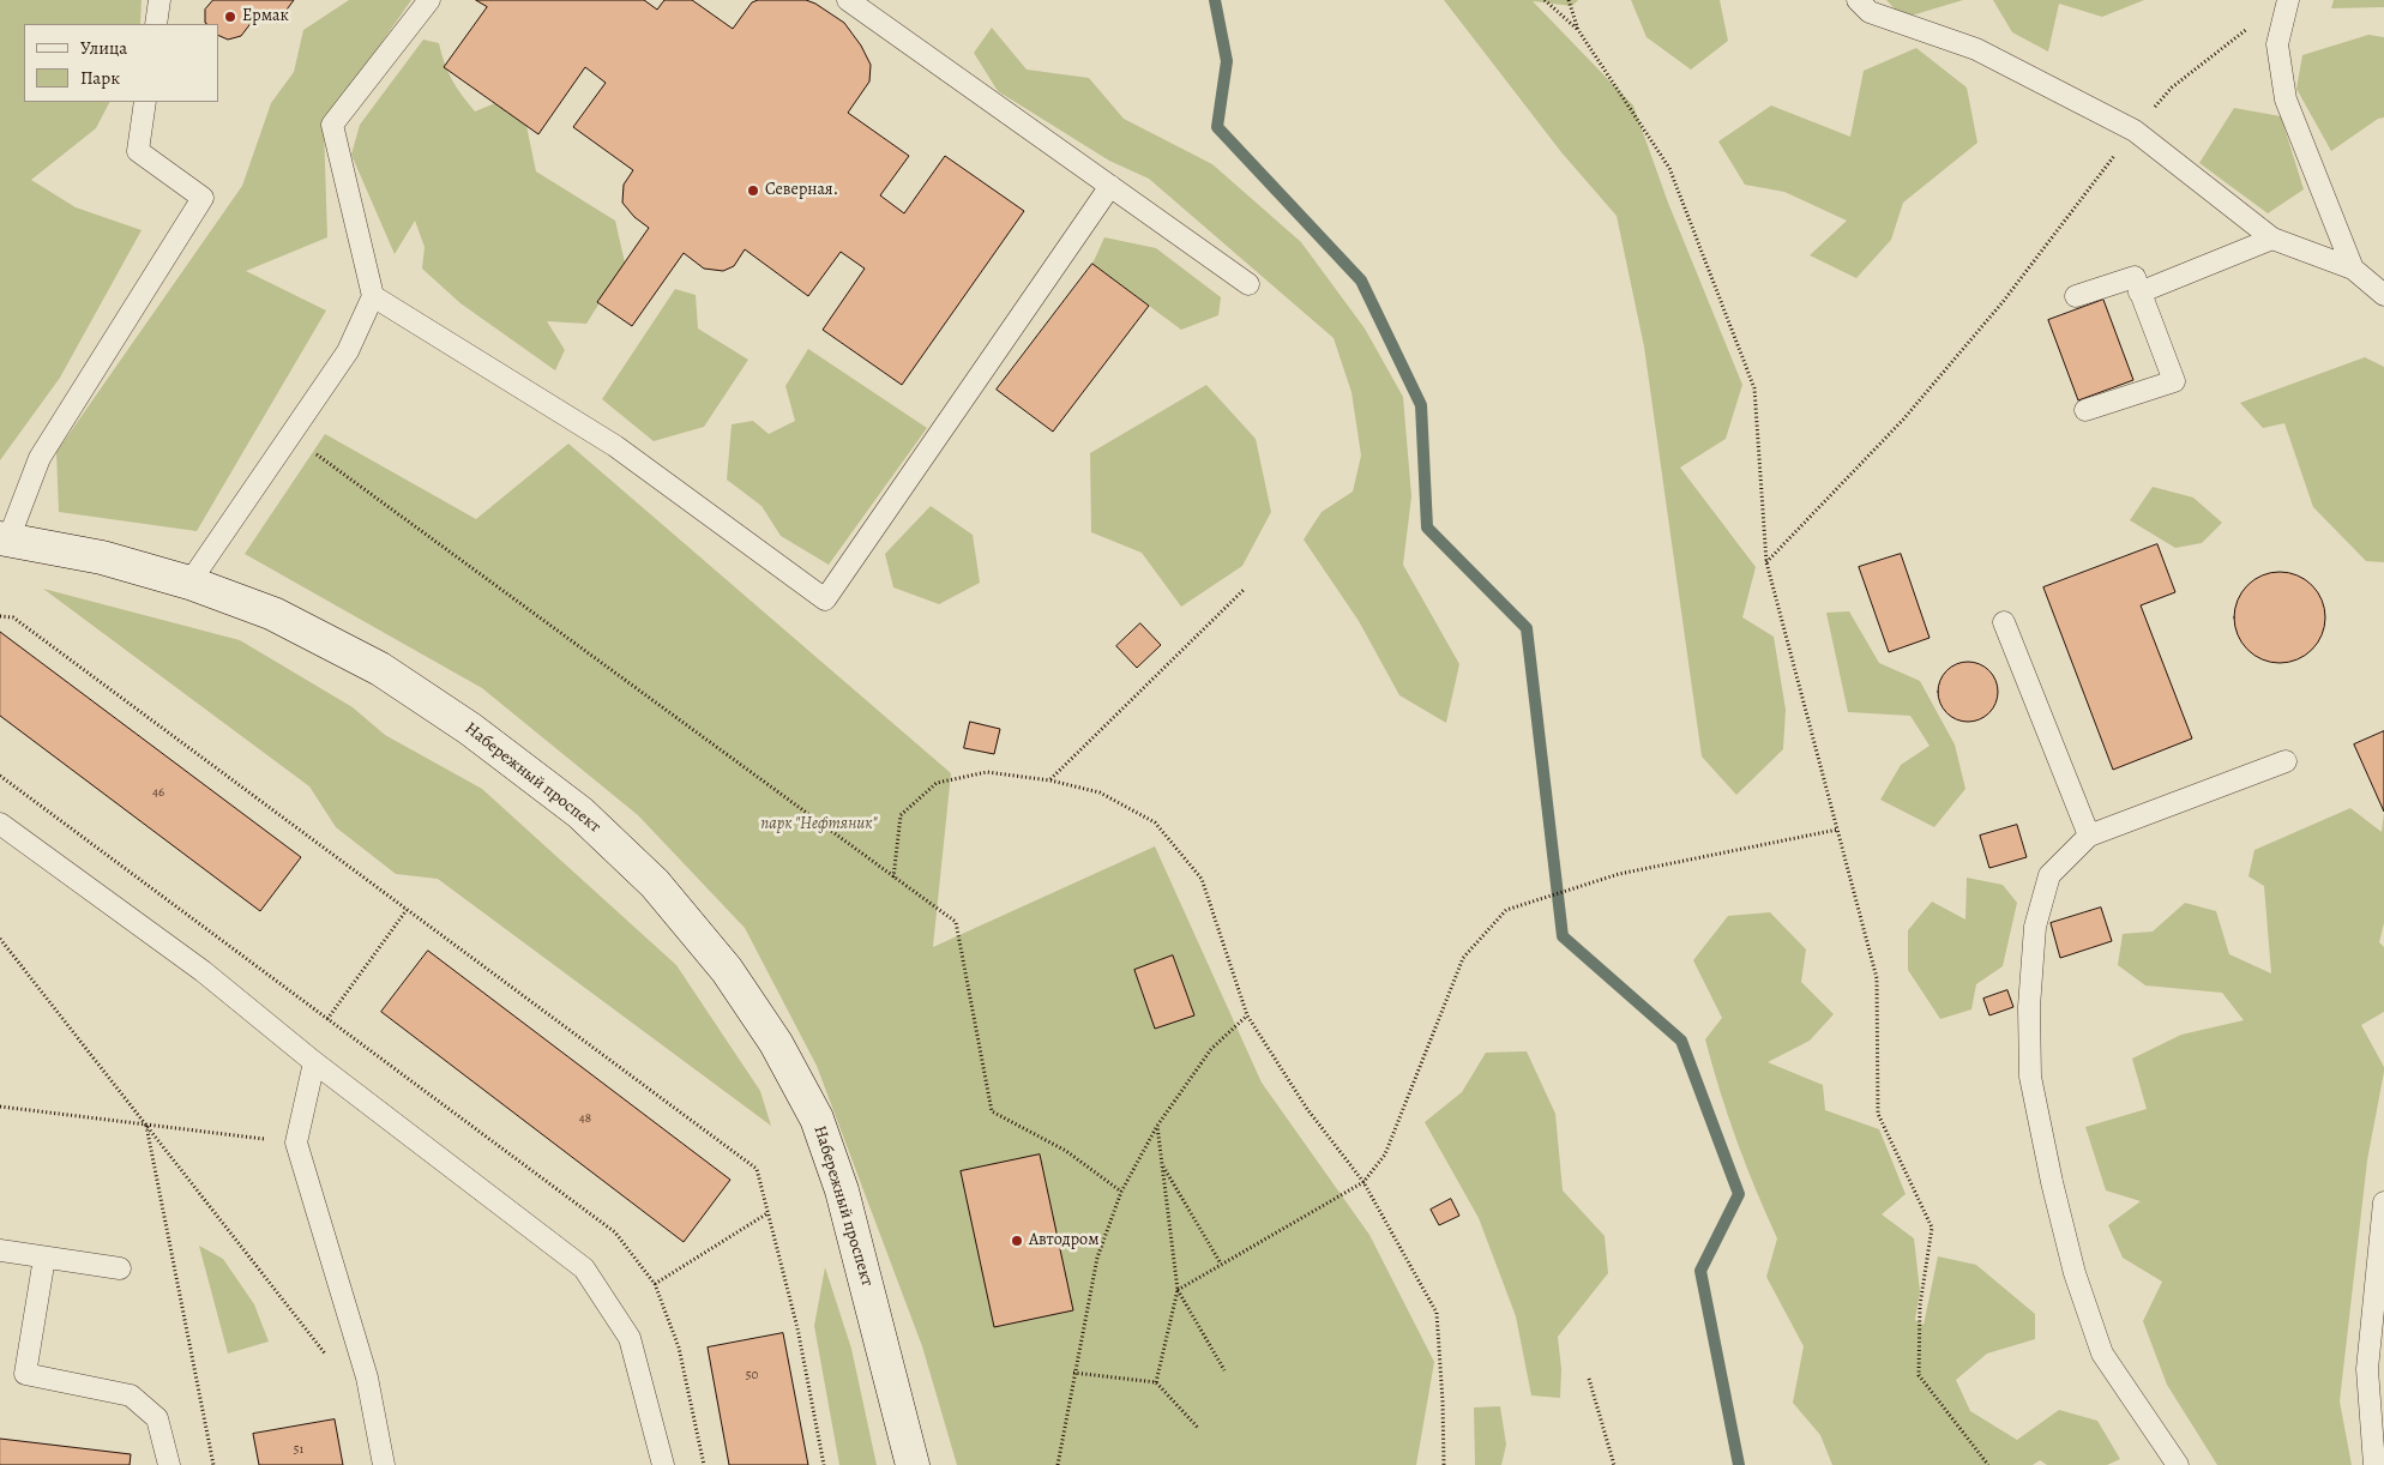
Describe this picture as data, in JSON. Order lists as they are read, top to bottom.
{
  "streets": {
    "main road": ["Набережный проспект"]
  },
  "parks": ["парк \"Нефтяник\""],
  "places": ["Ермак", "Северная.", "Автодром"],
  "house_numbers": [
    "46",
    "48",
    "50",
    "51"
  ],
  "legend": ["Улица", "Парк"]
}
